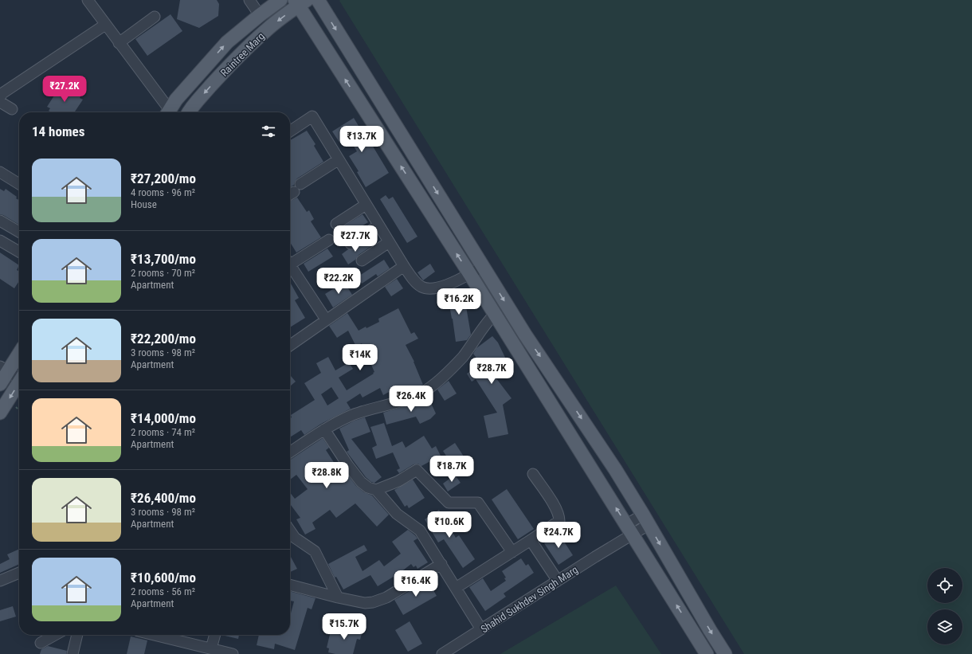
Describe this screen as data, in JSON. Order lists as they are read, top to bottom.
{
  "streets": {
    "main road": ["Raintree Marg"],
    "street": ["Shahid Sukhdev Singh Marg"]
  },
  "page": {
    "price": [
      "₹27.2K",
      "₹13.7K",
      "₹27.7K",
      "₹22.2K",
      "₹16.2K",
      "₹14K",
      "₹28.7K",
      "₹26.4K",
      "₹18.7K",
      "₹28.8K",
      "₹10.6K",
      "₹24.7K",
      "₹16.4K",
      "₹15.7K"
    ],
    "heading": "14 homes",
    "list": [
      {
        "name": "₹27,200/mo",
        "note": "4 rooms · 96 m² · House"
      },
      {
        "name": "₹13,700/mo",
        "note": "2 rooms · 70 m² · Apartment"
      },
      {
        "name": "₹22,200/mo",
        "note": "3 rooms · 98 m² · Apartment"
      },
      {
        "name": "₹14,000/mo",
        "note": "2 rooms · 74 m² · Apartment"
      },
      {
        "name": "₹26,400/mo",
        "note": "3 rooms · 98 m² · Apartment"
      },
      {
        "name": "₹10,600/mo",
        "note": "2 rooms · 56 m² · Apartment"
      }
    ]
  }
}
